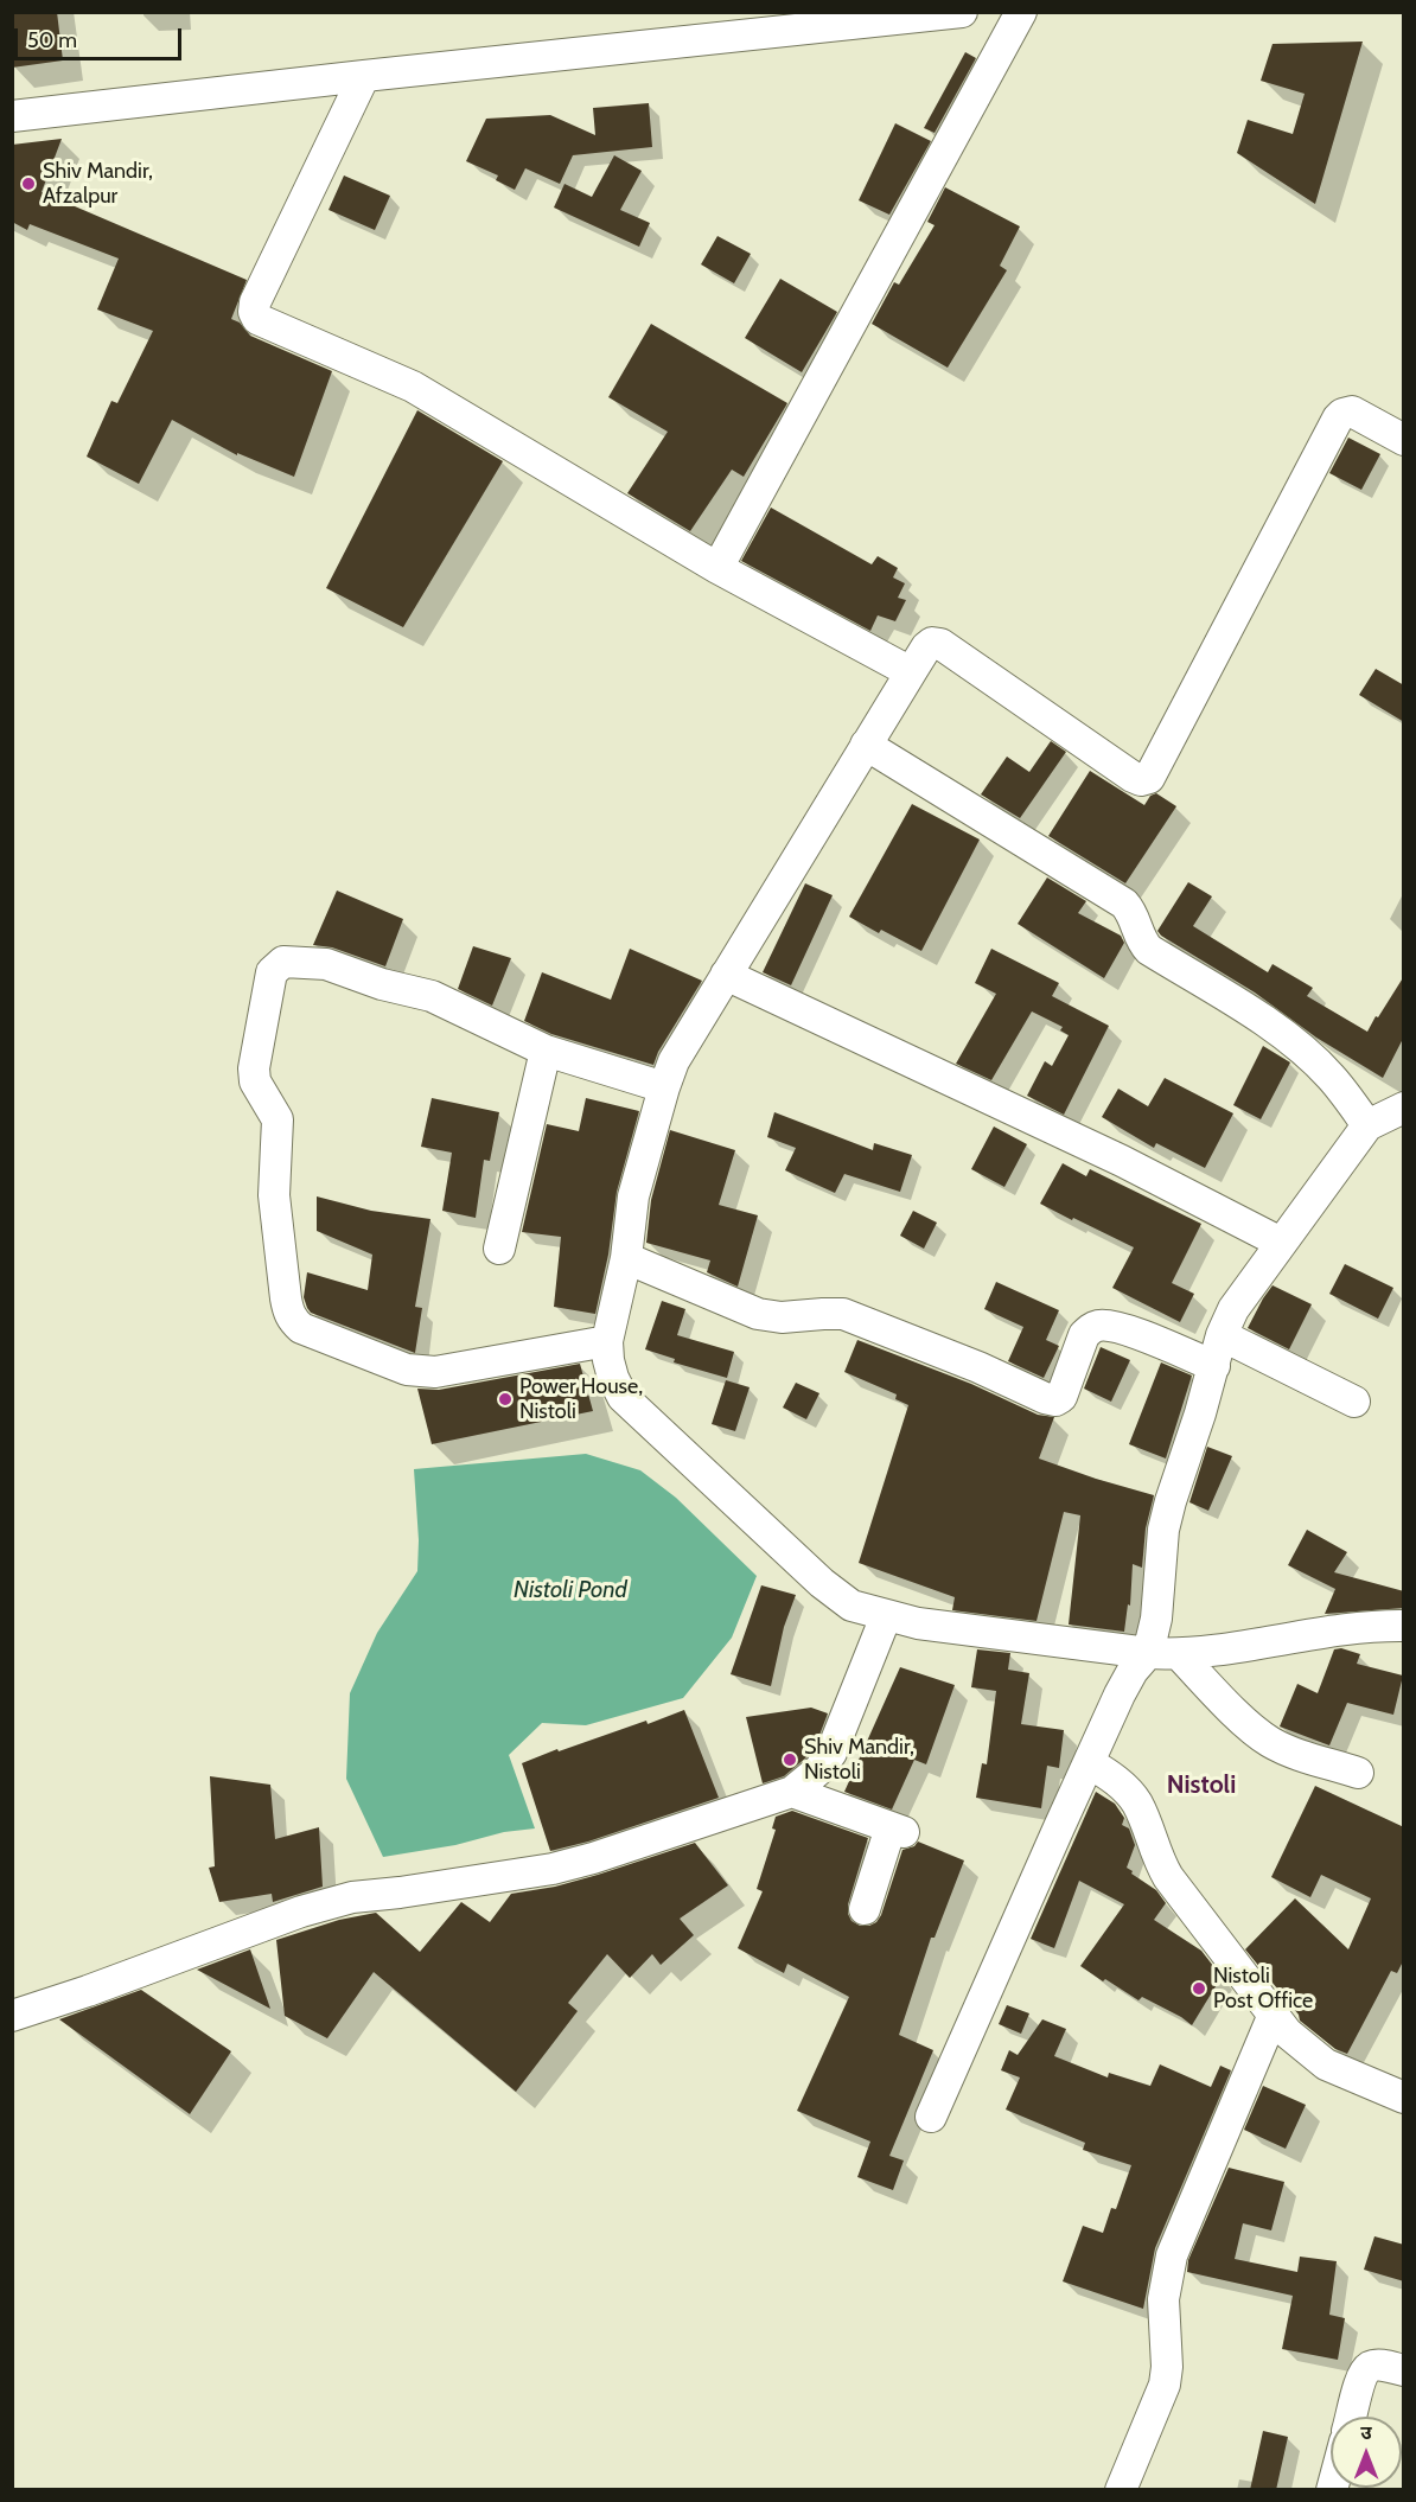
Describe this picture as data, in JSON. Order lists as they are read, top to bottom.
{
  "districts": ["Nistoli"],
  "water": ["Nistoli Pond"],
  "places": [
    "Shiv Mandir, Afzalpur",
    "Power House, Nistoli",
    "Shiv Mandir, Nistoli",
    "Nistoli Post Office"
  ],
  "scale_bar": "50 m",
  "north": "top"
}
